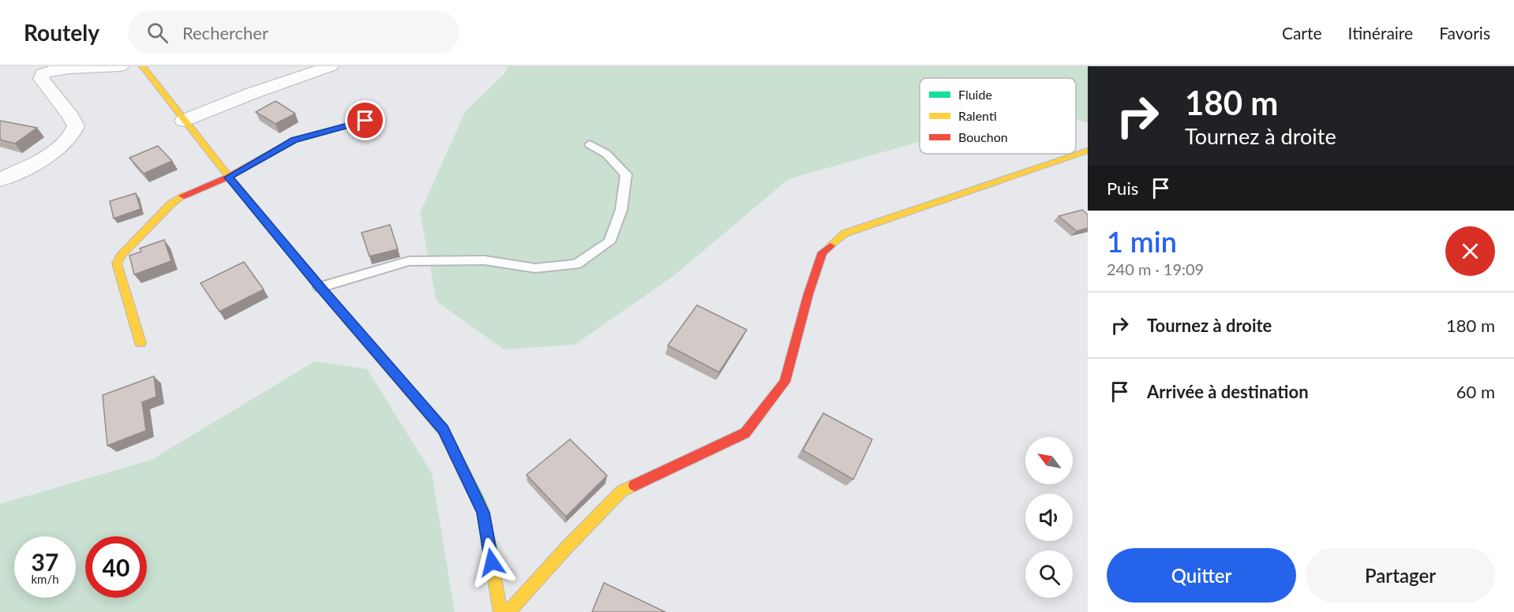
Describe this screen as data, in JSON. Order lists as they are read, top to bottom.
{
  "legend": ["Fluide", "Ralenti", "Bouchon"],
  "north": "top left",
  "page": {
    "header": "Routely",
    "search": "Rechercher",
    "nav": ["Carte", "Itinéraire", "Favoris"],
    "turn": ["180 m", "Tournez à droite"],
    "then": "Puis",
    "heading": ["1 min", "240 m · 19:09"],
    "list": [
      {
        "name": "Tournez à droite",
        "value": "180 m"
      },
      {
        "name": "Arrivée à destination",
        "value": "60 m"
      }
    ],
    "speed": "37 km/h",
    "limit": "40",
    "buttons": ["Quitter", "Partager"]
  }
}
